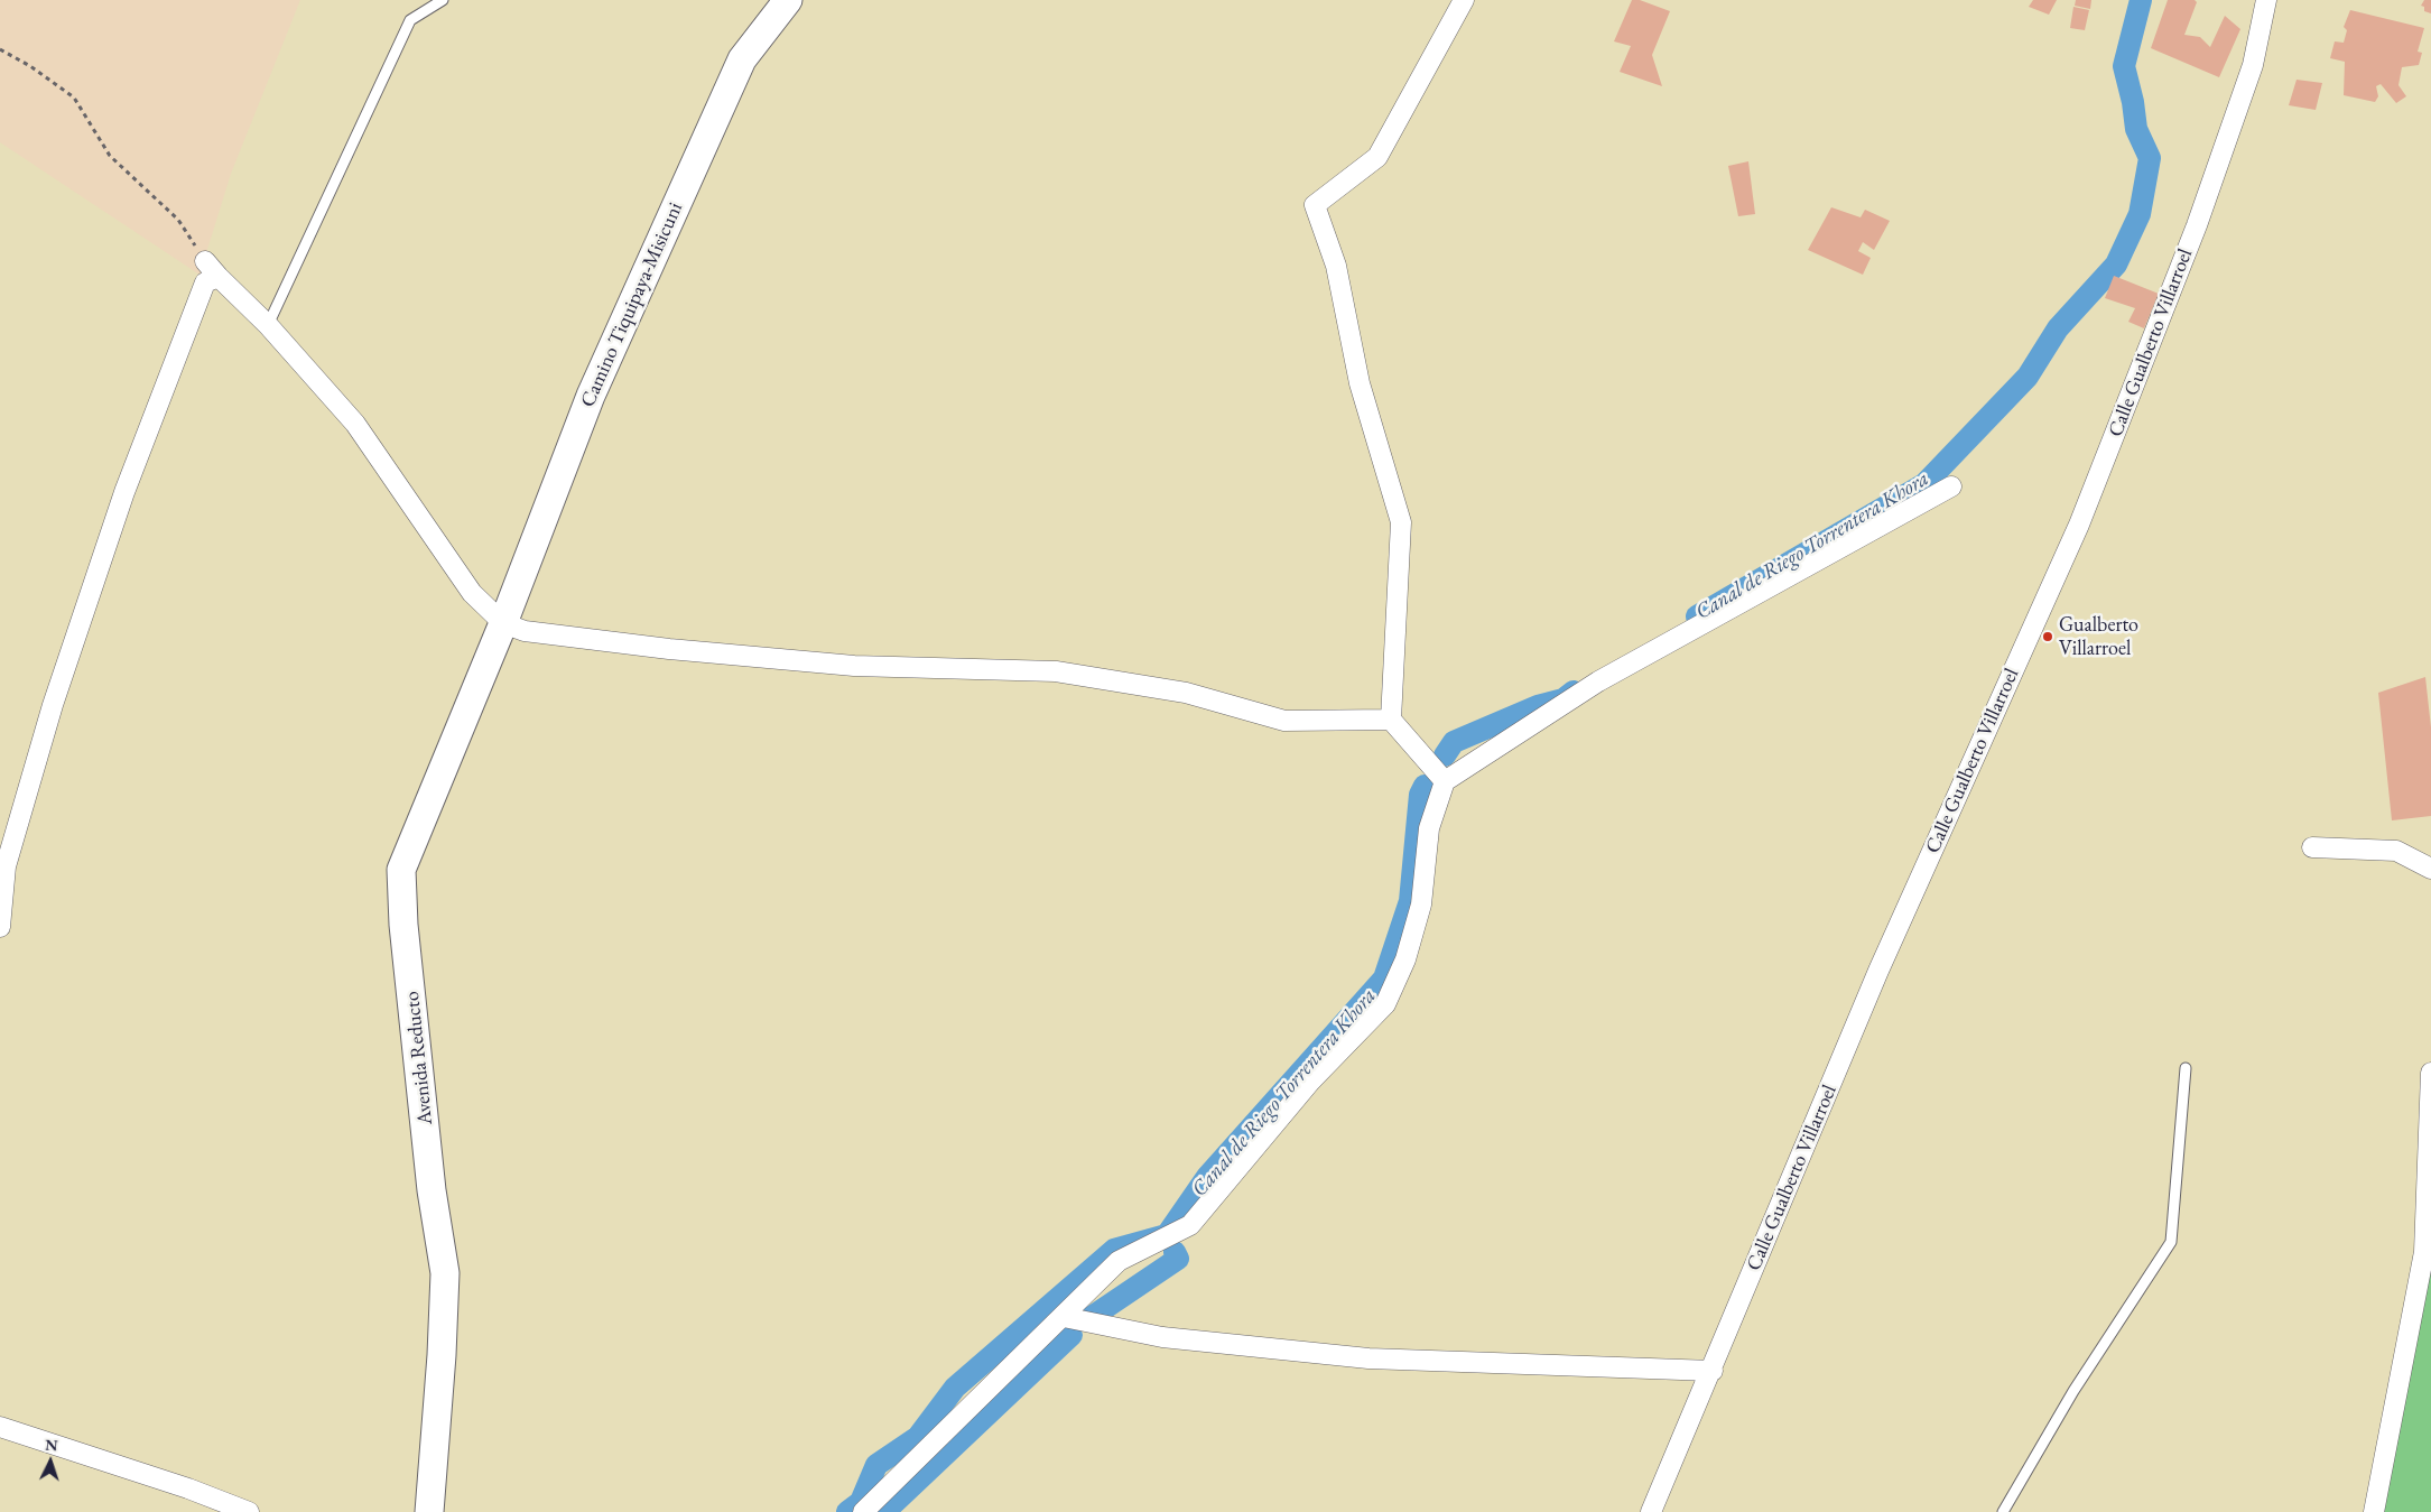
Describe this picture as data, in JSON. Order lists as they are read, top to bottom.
{
  "streets": {
    "main road": ["Camino Tiquipaya-Misicuni", "Avenida Reducto"],
    "street": ["Calle Gualberto Villarroel"]
  },
  "crossings": [
    ["Camino Tiquipaya-Misicuni", "Avenida Reducto"]
  ],
  "water": ["Canal de Riego Torrentera Khora"],
  "places": ["Gualberto Villarroel"],
  "north": "top"
}
